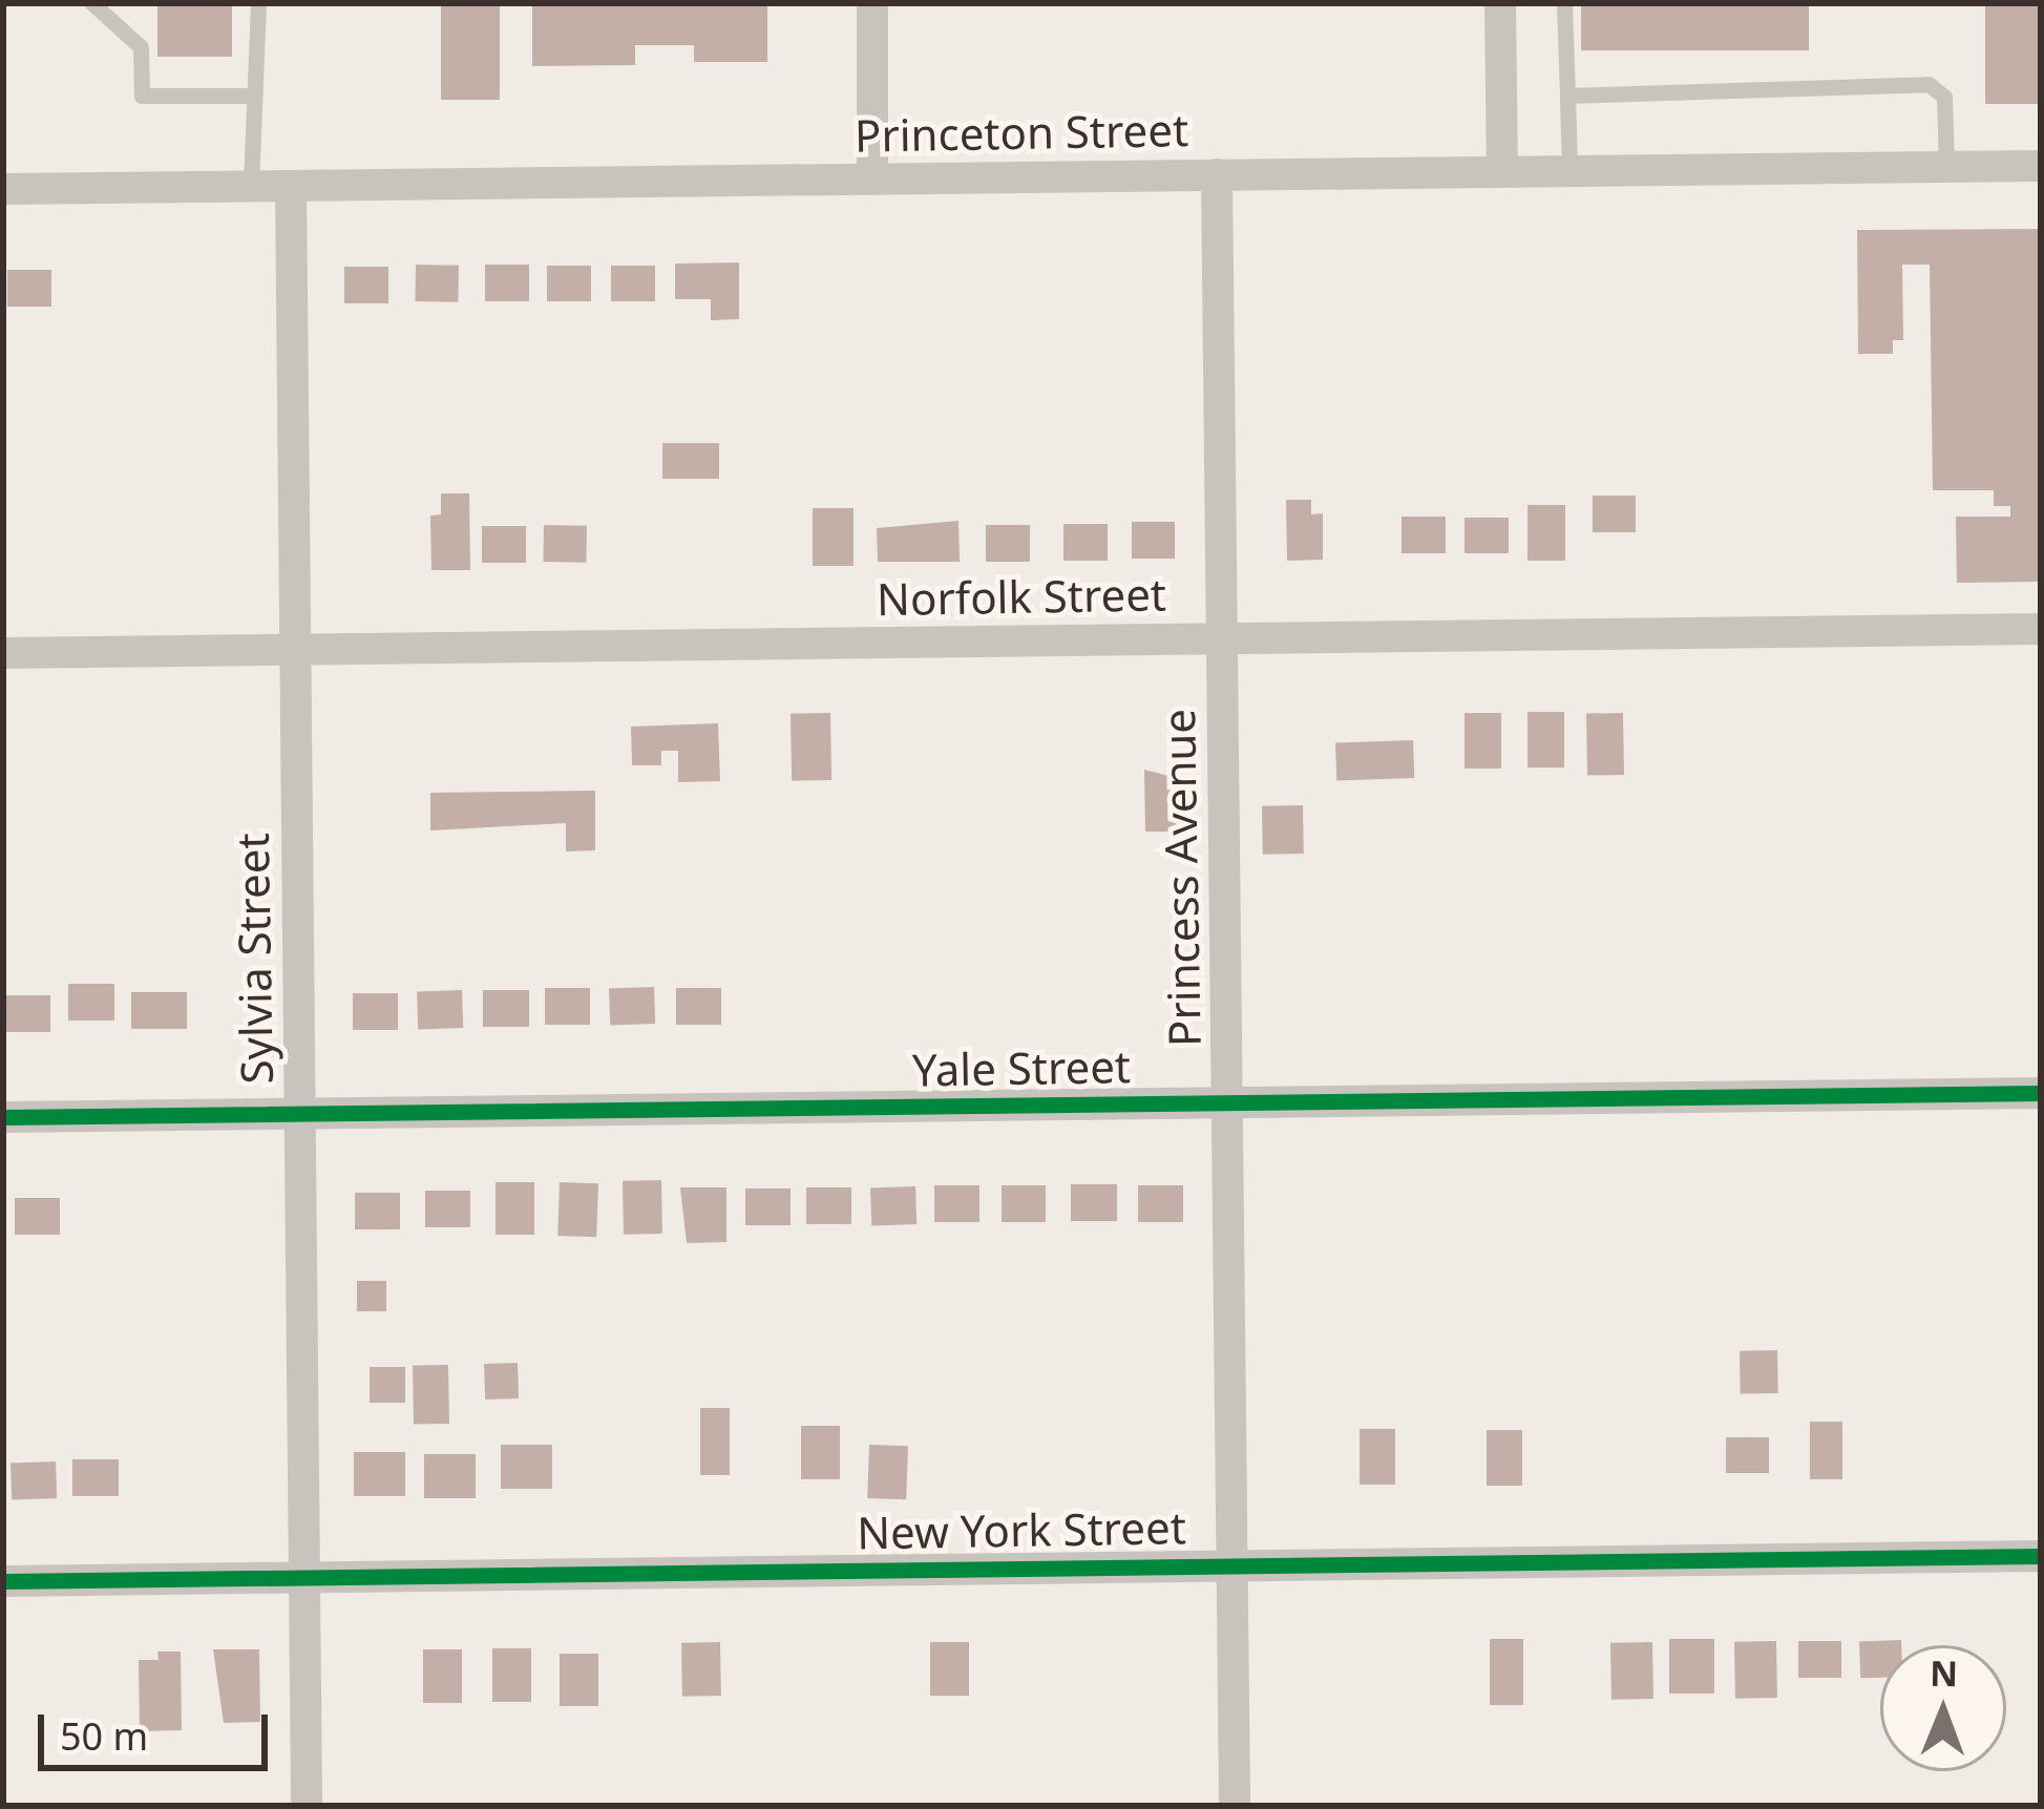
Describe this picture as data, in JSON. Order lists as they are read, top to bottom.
{
  "streets": {
    "street": [
      "Princeton Street",
      "Norfolk Street",
      "Princess Avenue",
      "Sylvia Street",
      "Yale Street",
      "New York Street"
    ]
  },
  "crossings": [
    ["Princeton Street", "Princess Avenue"],
    ["Princeton Street", "Sylvia Street"],
    ["Norfolk Street", "Princess Avenue"],
    ["Norfolk Street", "Sylvia Street"],
    ["Princess Avenue", "Yale Street"],
    ["Princess Avenue", "New York Street"],
    ["Sylvia Street", "Yale Street"],
    ["Sylvia Street", "New York Street"]
  ],
  "scale_bar": "50 m",
  "north": "top"
}
